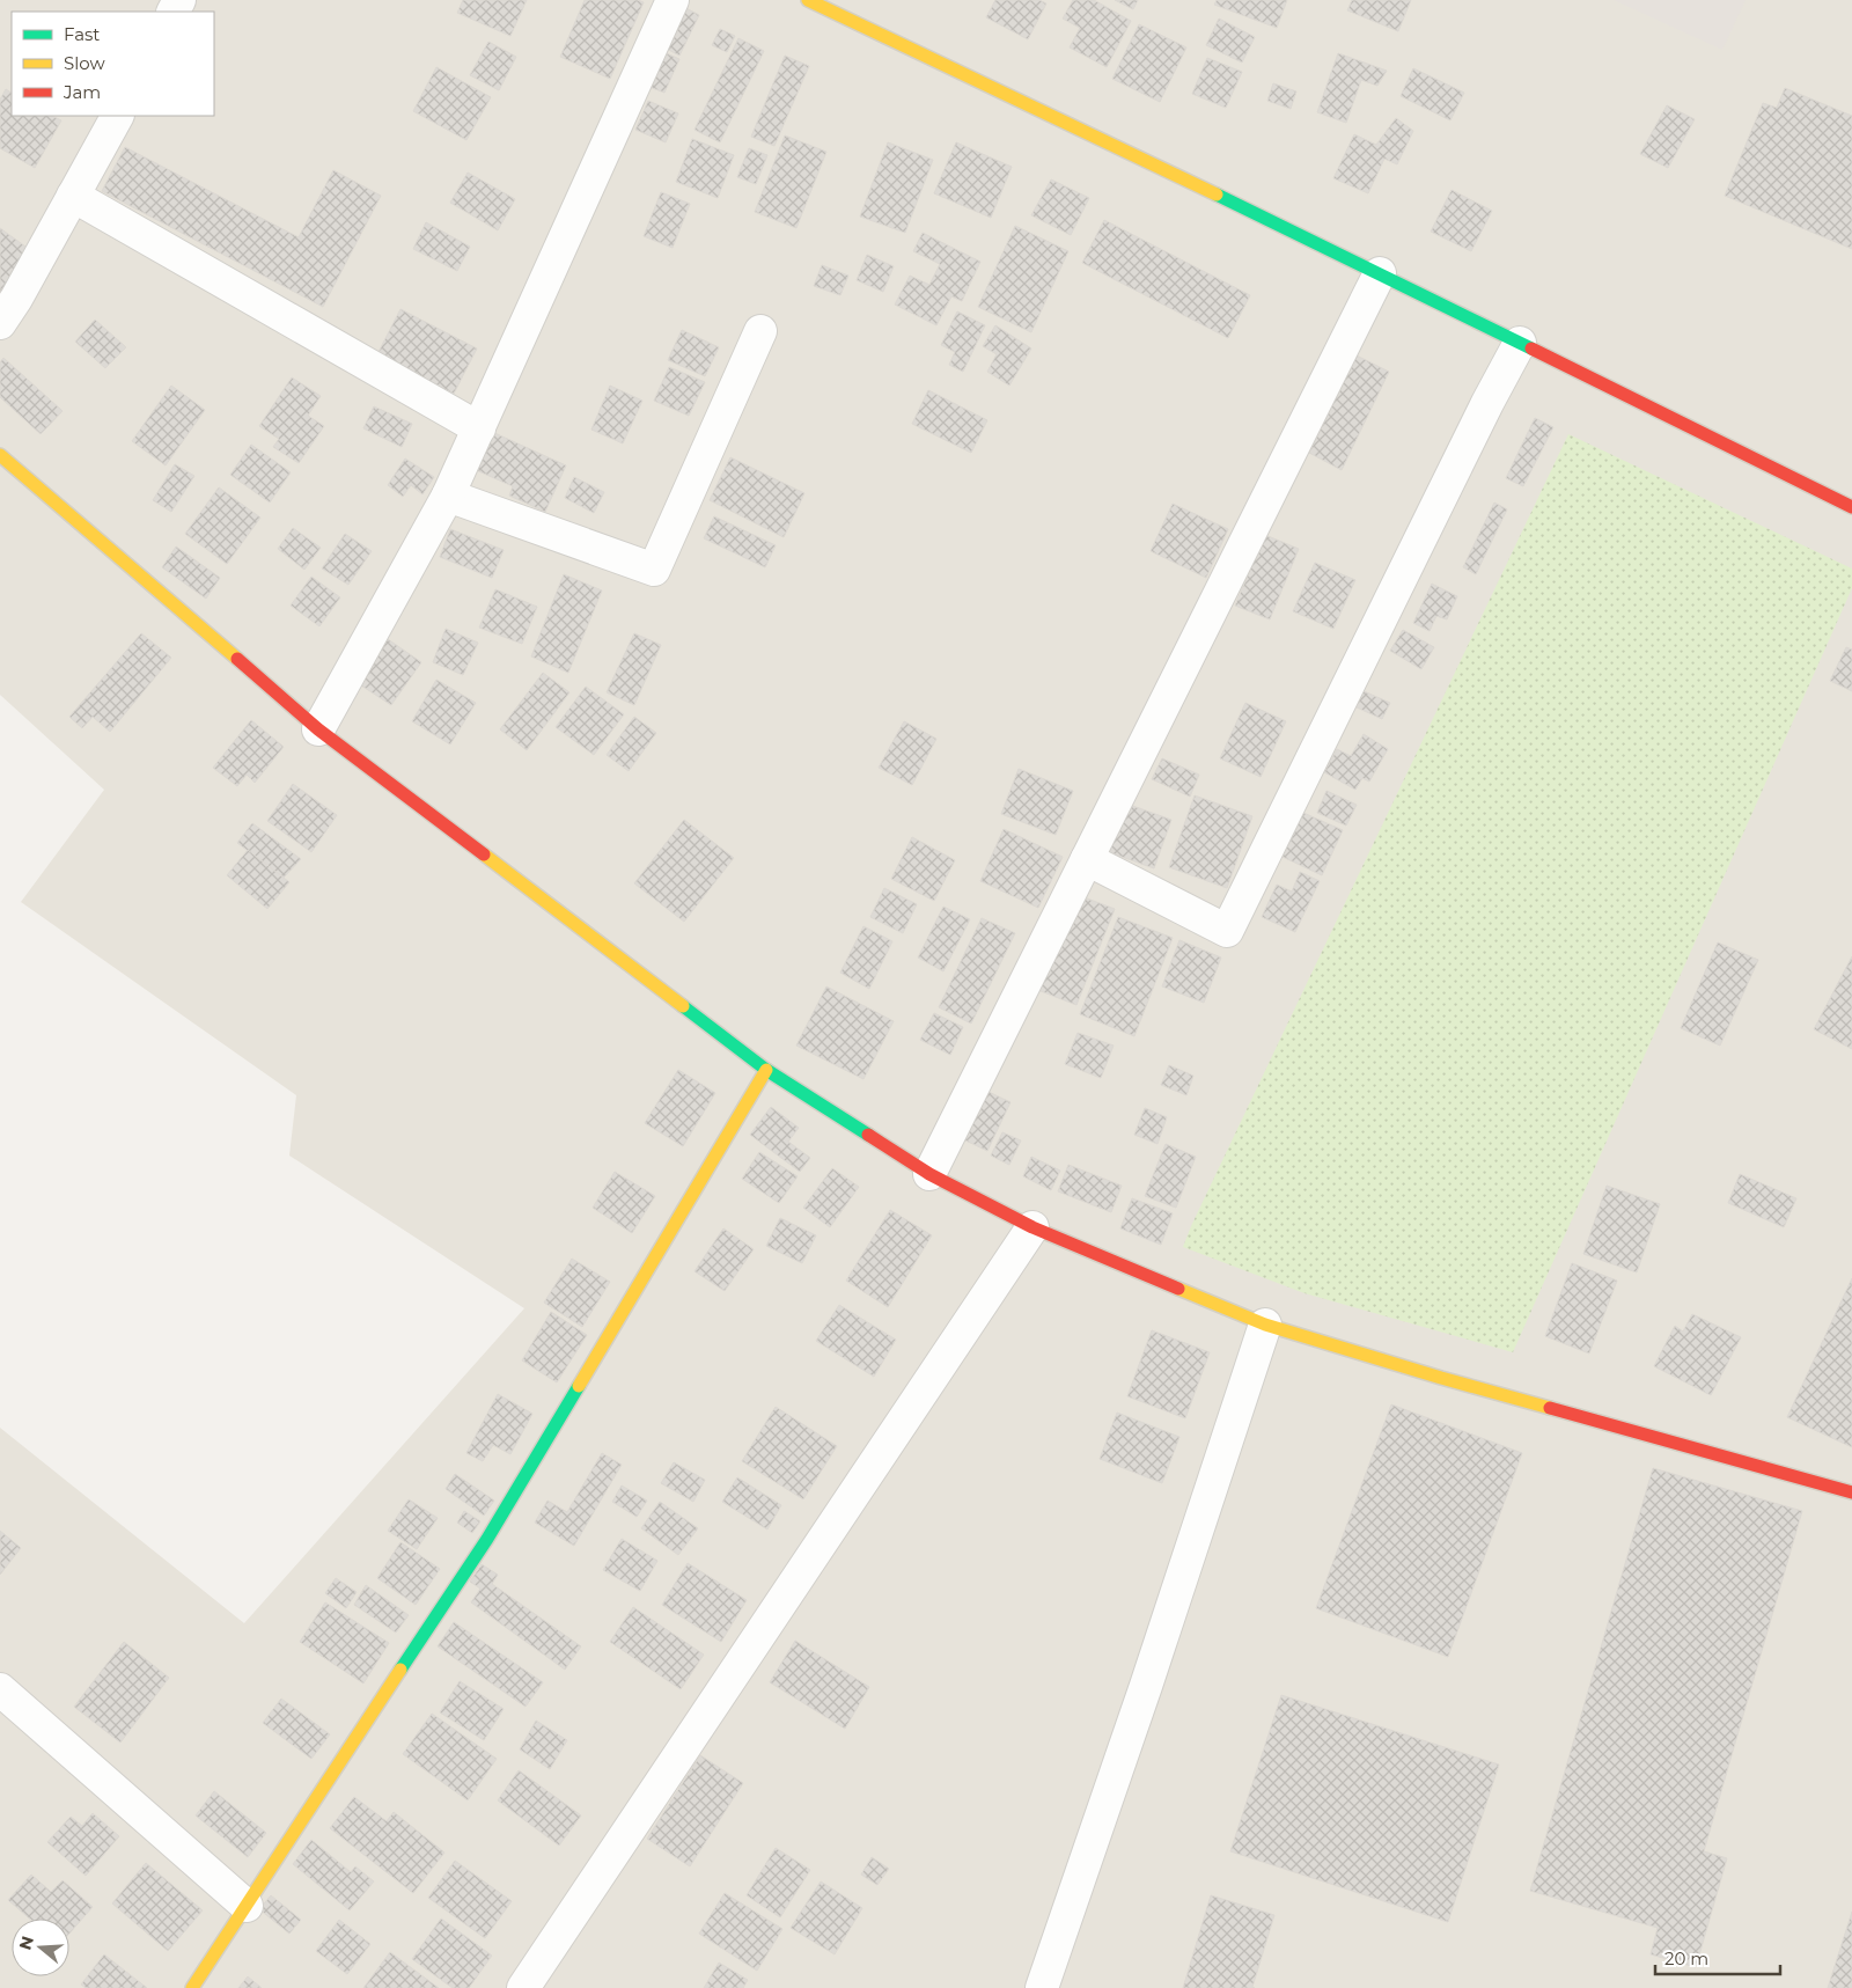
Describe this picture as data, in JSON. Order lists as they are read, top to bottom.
{
  "legend": ["Fast", "Slow", "Jam"],
  "scale_bar": "20 m",
  "north": "left"
}
